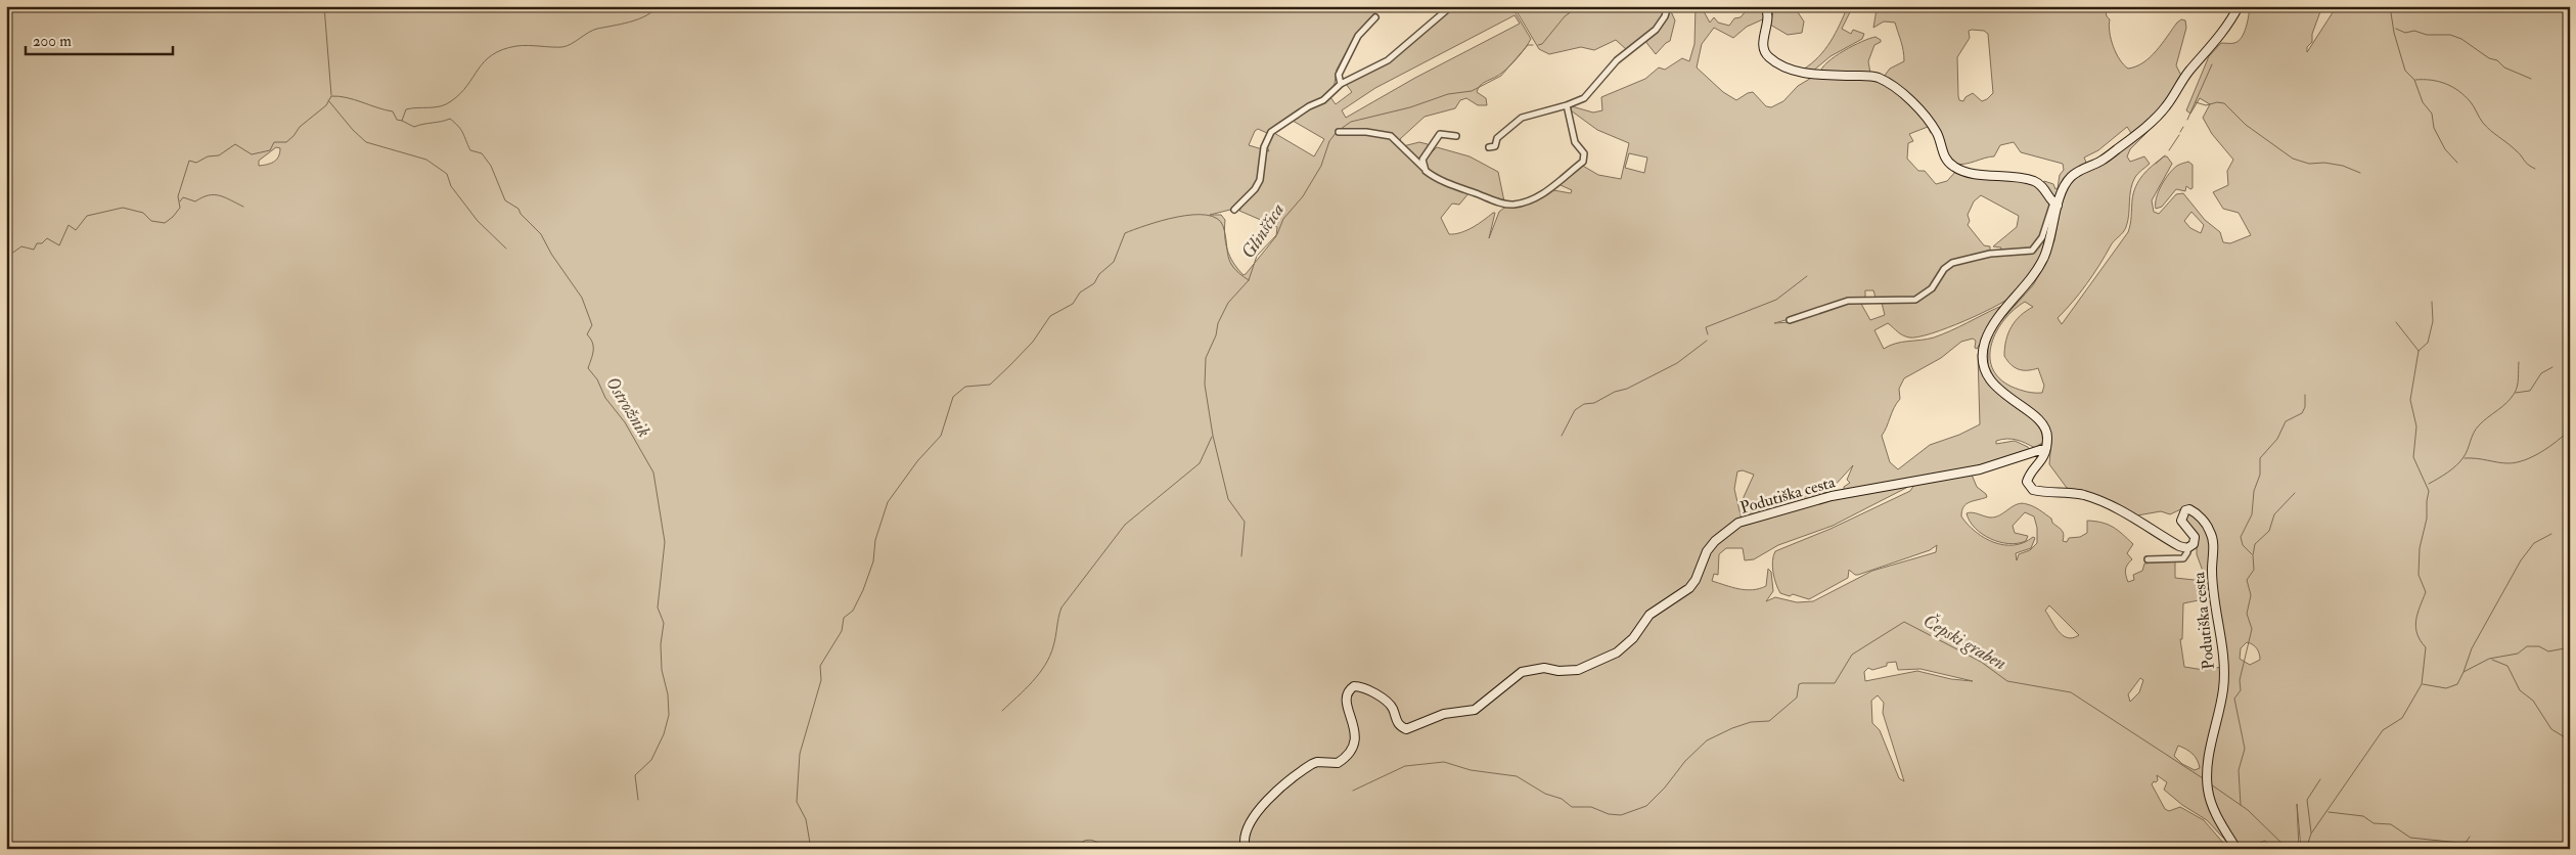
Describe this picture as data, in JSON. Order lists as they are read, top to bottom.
{
  "streets": {
    "street": ["Podutiška cesta"]
  },
  "water": ["Glinščica", "Ostrožnik", "Čepski graben"],
  "scale_bar": "200 m"
}
